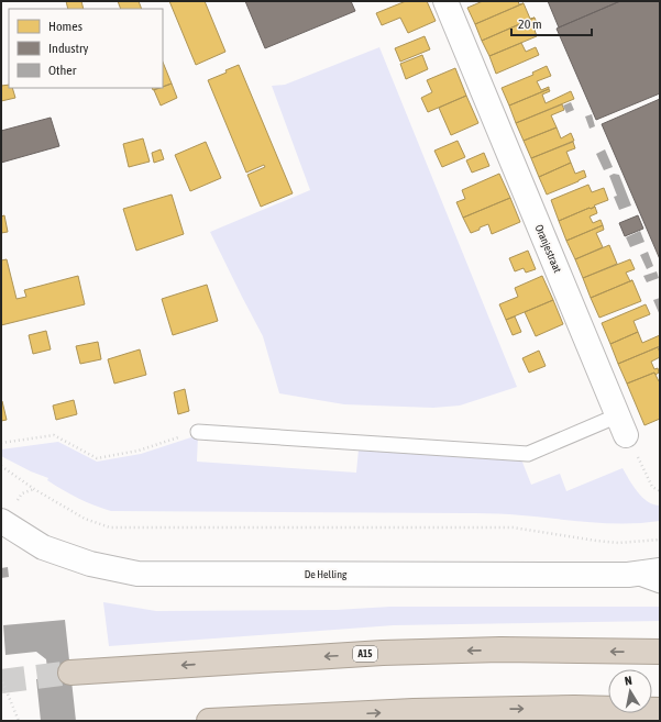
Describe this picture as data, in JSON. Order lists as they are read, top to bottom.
{
  "streets": {
    "highway": ["A15"],
    "street": ["Oranjestraat", "De Helling"]
  },
  "legend": ["Homes", "Industry", "Other"],
  "scale_bar": "20 m",
  "north": "top"
}
